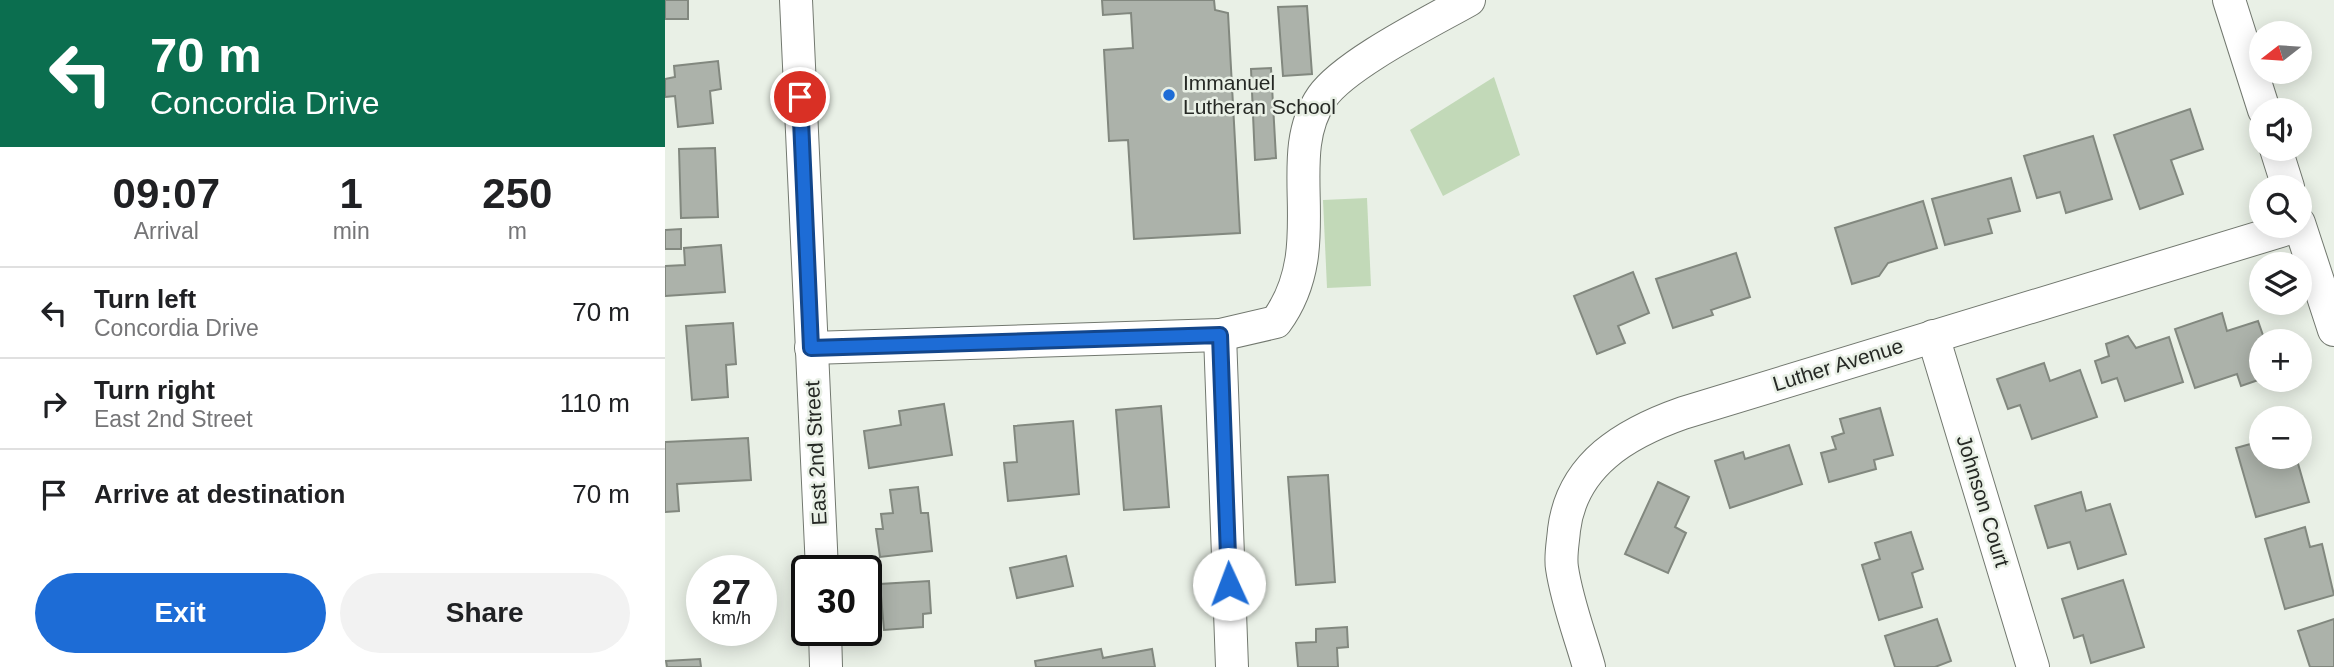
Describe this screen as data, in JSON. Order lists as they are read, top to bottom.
{
  "streets": {
    "street": ["Luther Avenue", "East 2nd Street", "Johnson Court"]
  },
  "crossings": [
    ["Luther Avenue", "Johnson Court"]
  ],
  "places": ["Immanuel Lutheran School"],
  "north": "left",
  "page": {
    "turn": ["70 m", "Concordia Drive"],
    "map_buttons": ["+", "−"],
    "eta": [
      "09:07",
      "Arrival",
      "1",
      "min",
      "250",
      "m"
    ],
    "list": [
      {
        "name": "Turn left",
        "note": "Concordia Drive",
        "value": "70 m"
      },
      {
        "name": "Turn right",
        "note": "East 2nd Street",
        "value": "110 m"
      },
      {
        "name": "Arrive at destination",
        "value": "70 m"
      }
    ],
    "speed": "27 km/h",
    "limit": "30",
    "buttons": ["Exit", "Share"]
  }
}
